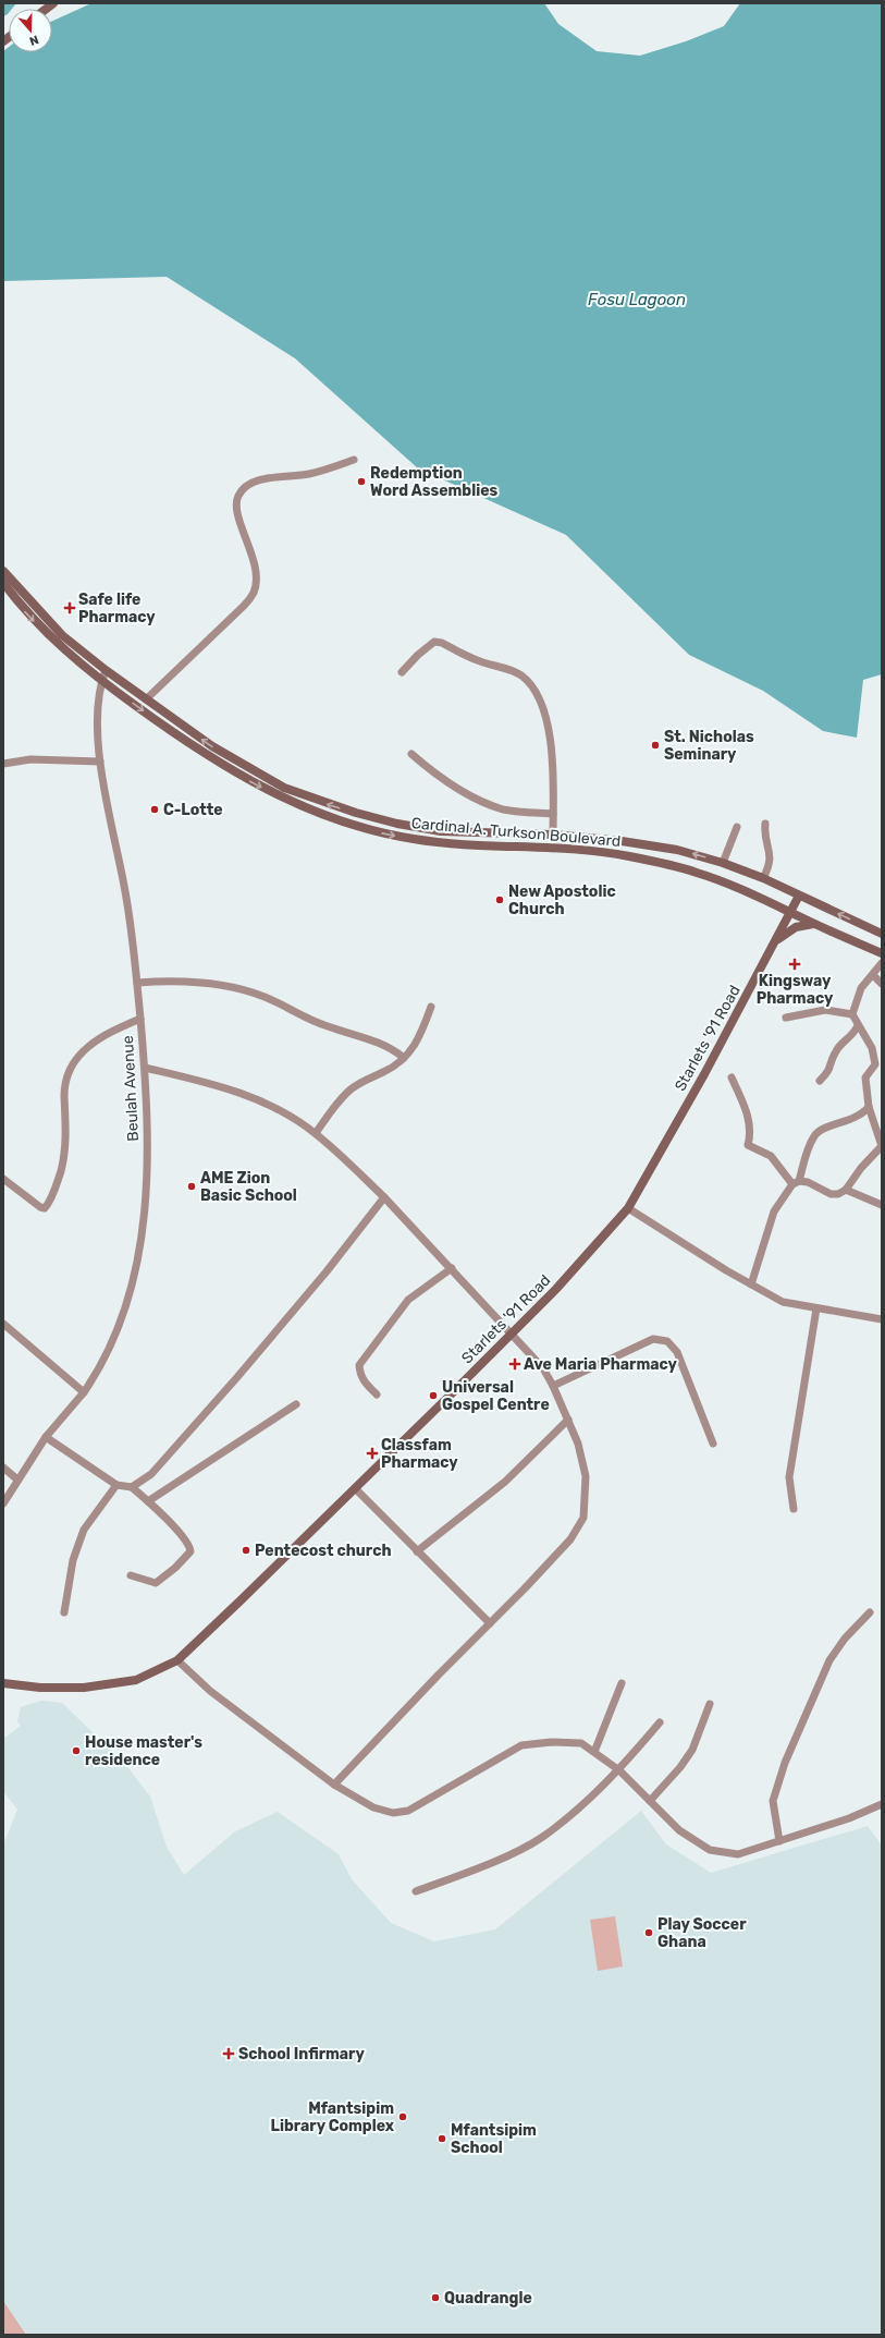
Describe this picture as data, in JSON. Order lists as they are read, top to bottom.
{
  "streets": {
    "street": ["Cardinal A. Turkson Boulevard", "Starlets '91 Road", "Beulah Avenue"]
  },
  "crossings": [
    ["Cardinal A. Turkson Boulevard", "Starlets '91 Road"],
    ["Cardinal A. Turkson Boulevard", "Beulah Avenue"]
  ],
  "water": ["Fosu Lagoon"],
  "places": {
    "other": [
      "Redemption Word Assemblies",
      "St. Nicholas Seminary",
      "C-Lotte",
      "New Apostolic Church",
      "AME Zion Basic School",
      "Universal Gospel Centre",
      "Pentecost church",
      "House master's residence",
      "Play Soccer Ghana",
      "Mfantsipim Library Complex",
      "Mfantsipim School",
      "Quadrangle"
    ],
    "health": [
      "Safe life Pharmacy",
      "Kingsway Pharmacy",
      "Ave Maria Pharmacy",
      "Classfam Pharmacy",
      "School Infirmary"
    ]
  },
  "north": "bottom"
}
